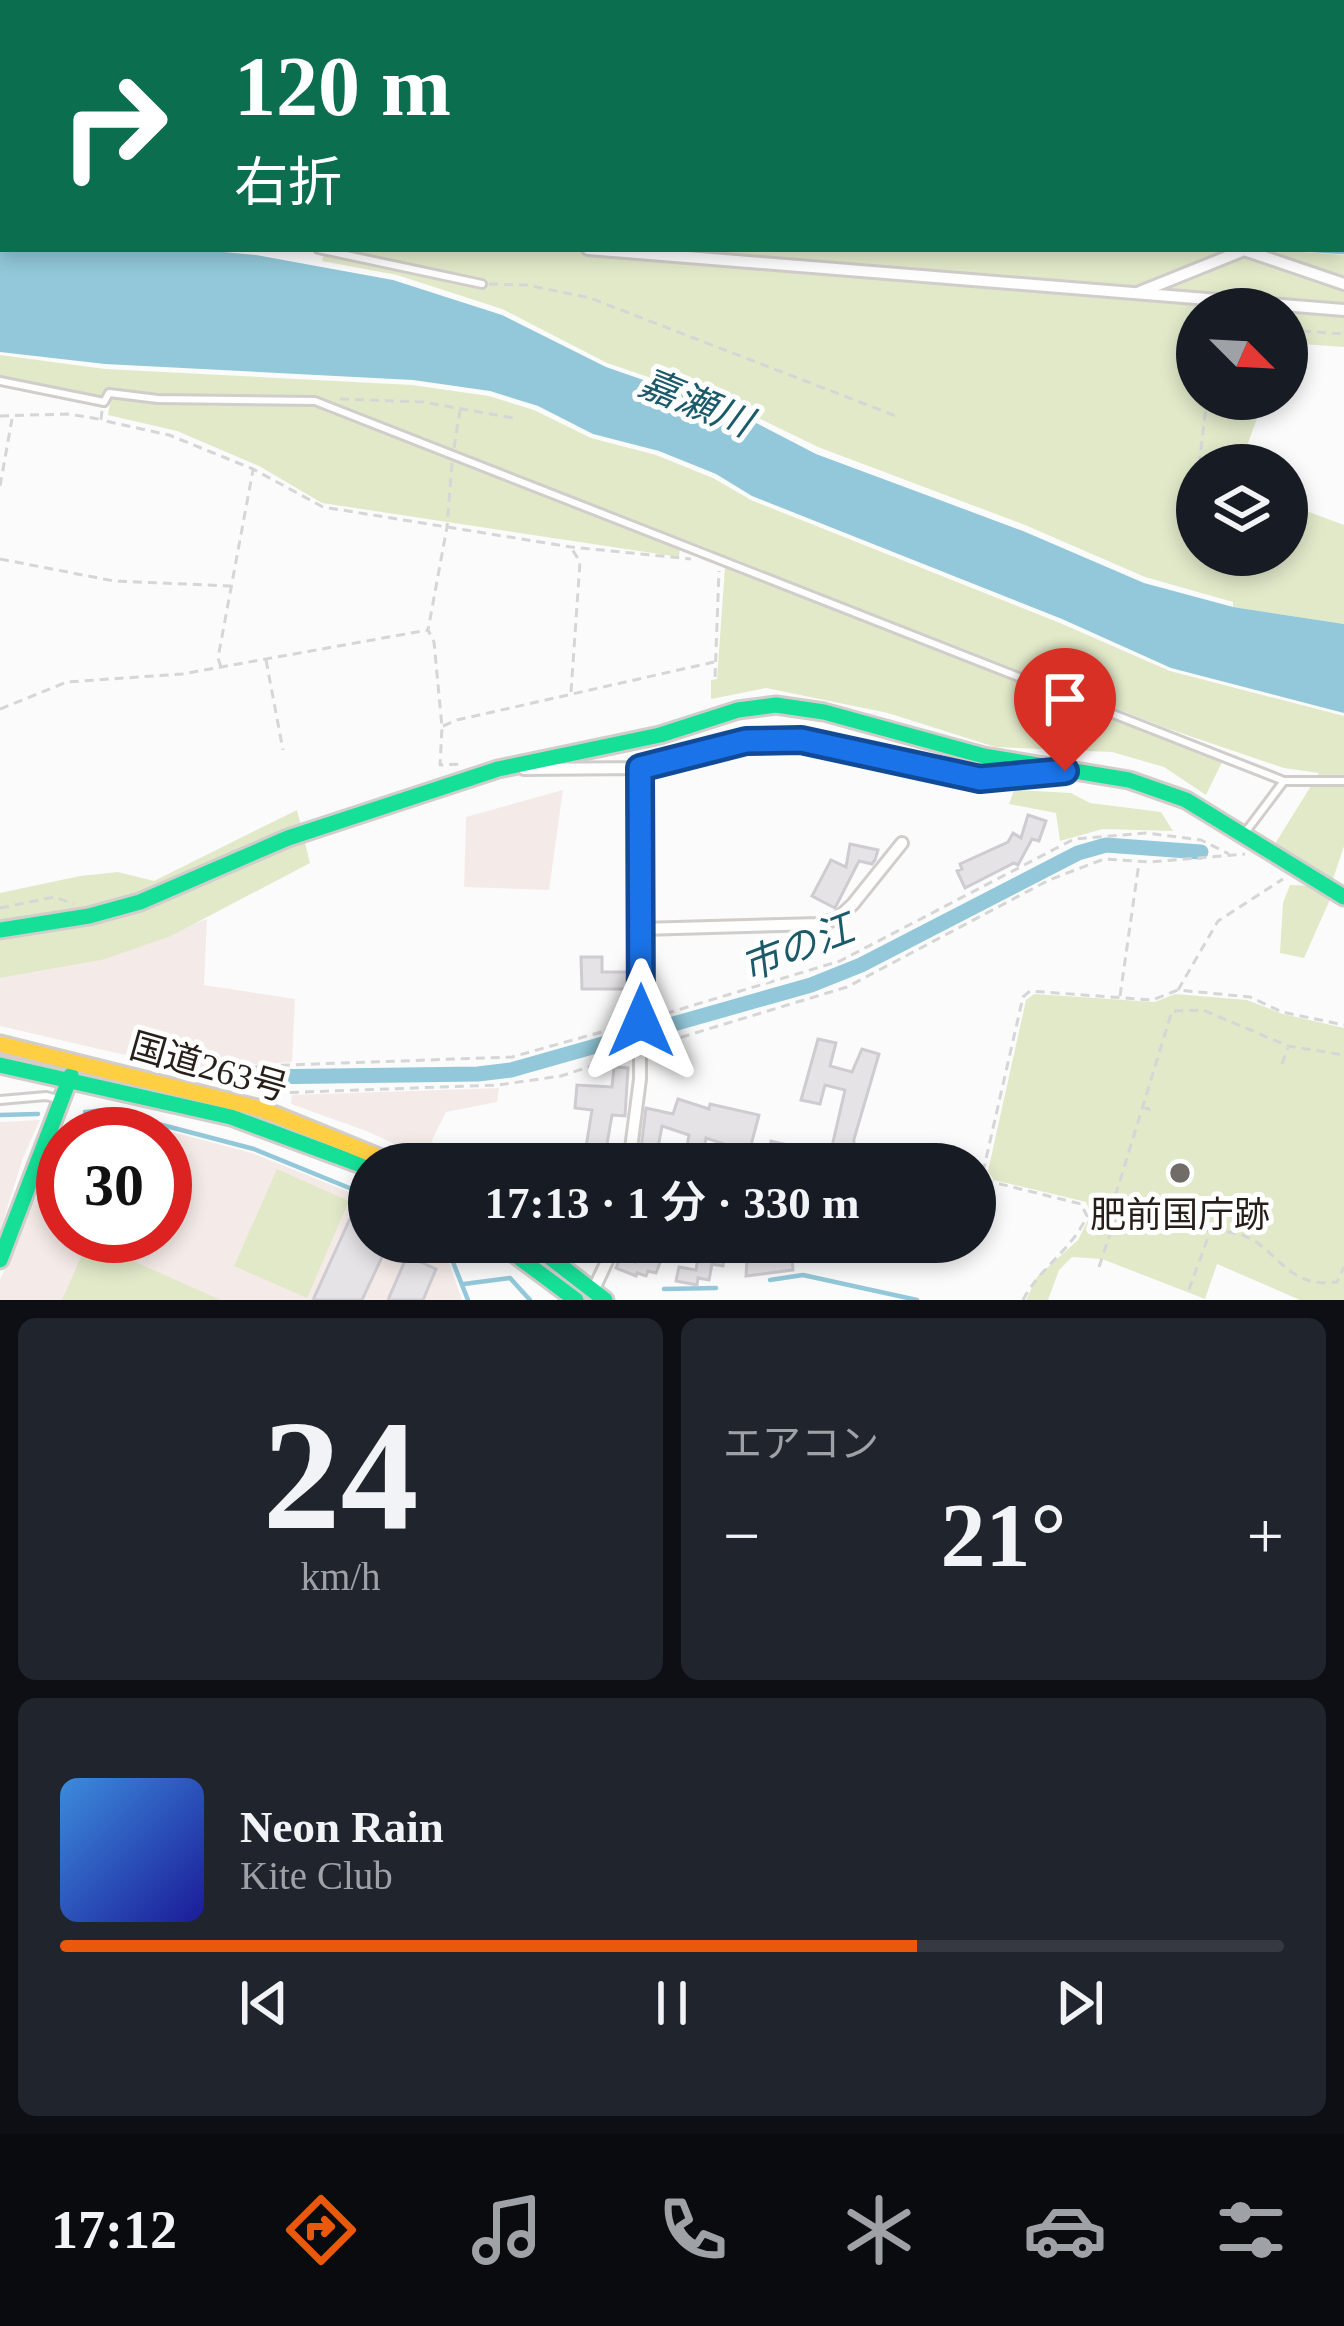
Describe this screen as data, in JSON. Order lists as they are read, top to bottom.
{
  "streets": {
    "main road": ["国道263号"]
  },
  "water": ["嘉瀬川", "市の江"],
  "places": ["肥前国庁跡"],
  "north": "bottom right",
  "page": {
    "turn": ["120 m", "右折"],
    "limit": "30",
    "trip": "17:13 · 1 分 · 330 m",
    "tile": [
      ["24", "km/h"],
      "エアコン"
    ],
    "heat": ["−", "21°", "+"],
    "song": ["Neon Rain", "Kite Club"],
    "tabs": "17:12"
  }
}
